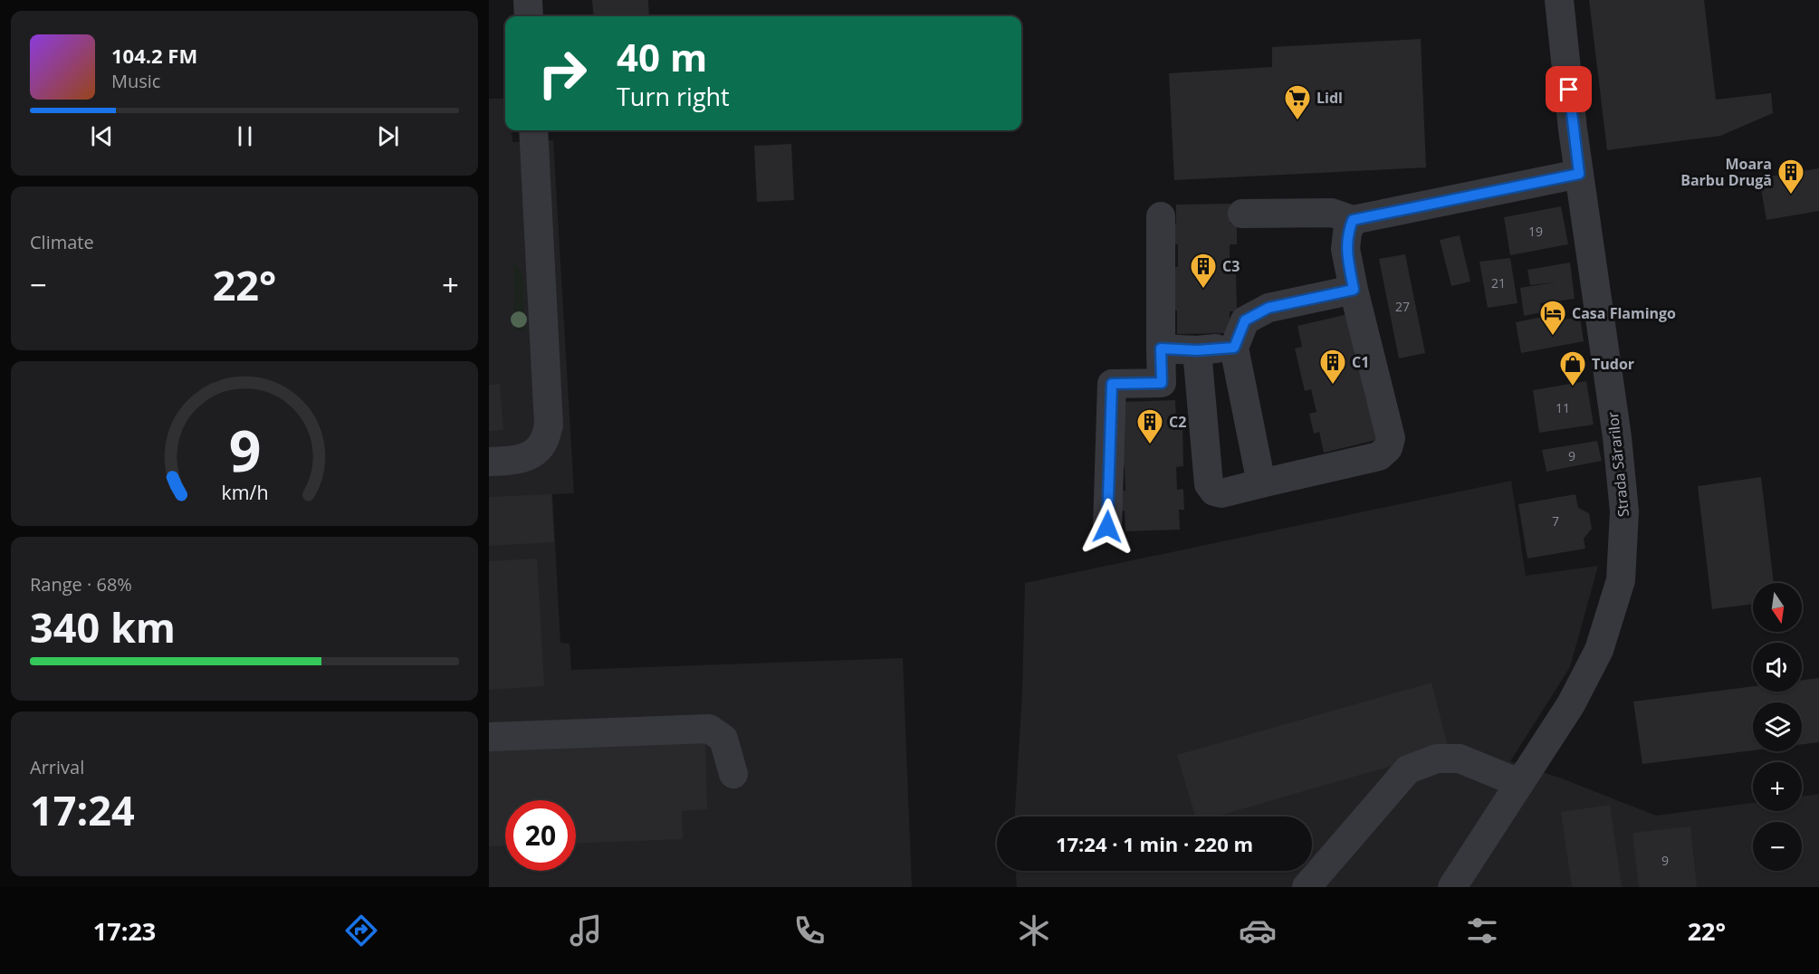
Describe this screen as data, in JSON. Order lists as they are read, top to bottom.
{
  "streets": {
    "street": ["Strada Sărarilor"]
  },
  "places": {
    "supermarket": ["Lidl"],
    "building": [
      "Moara Barbu Drugă",
      "C3",
      "C1",
      "C2"
    ],
    "hotel": ["Casa Flamingo"],
    "shop": ["Tudor"]
  },
  "house_numbers": [
    "19",
    "21",
    "27",
    "11",
    "9",
    "7",
    "9"
  ],
  "north": "bottom",
  "page": {
    "turn": ["40 m", "Turn right"],
    "song": ["104.2 FM", "Music"],
    "tile": [
      "Climate",
      ["Range · 68%", "340 km"],
      ["Arrival", "17:24"]
    ],
    "heat": ["−", "22°", "+"],
    "map_buttons": ["+", "−"],
    "limit": "20",
    "trip": "17:24 · 1 min · 220 m",
    "tabs": ["17:23", "22°"],
    "gauge": ["9", "km/h"]
  }
}
